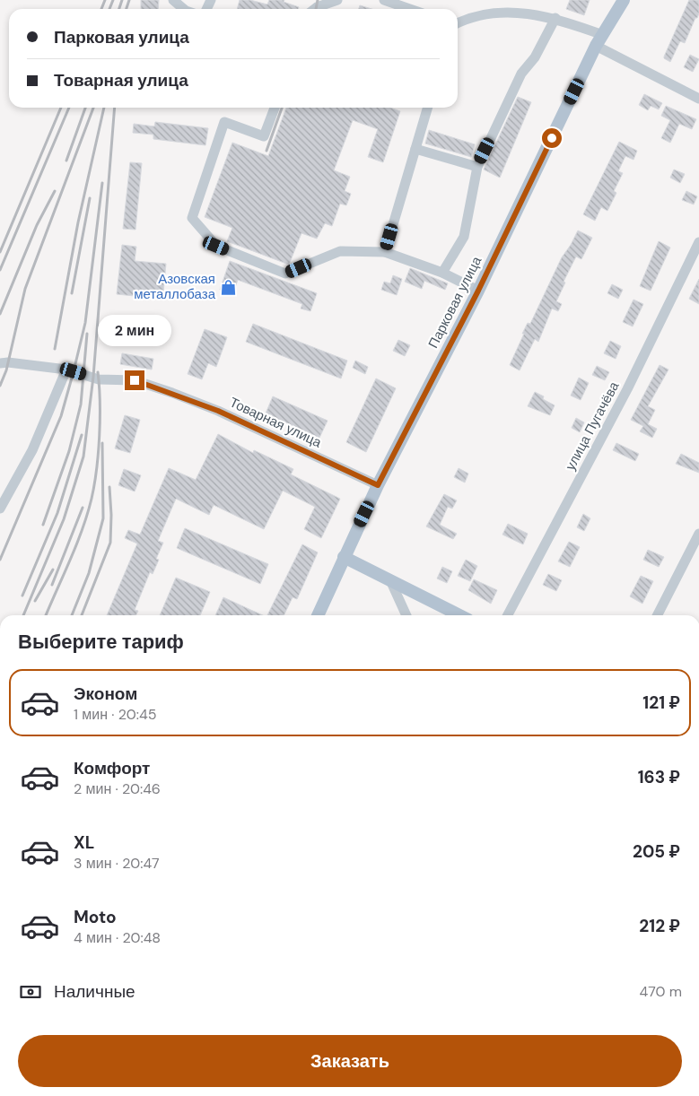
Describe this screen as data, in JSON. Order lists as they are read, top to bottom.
{
  "streets": {
    "main road": ["Парковая улица"],
    "street": ["Товарная улица", "улица Пугачёва"]
  },
  "crossings": [
    ["Парковая улица", "Товарная улица"]
  ],
  "places": {
    "shop": ["Азовская металлобаза"]
  },
  "page": {
    "banner": ["Парковая улица", "Товарная улица"],
    "bubble": "2 мин",
    "heading": "Выберите тариф",
    "list": [
      {
        "name": "Эконом",
        "note": "1 мин · 20:45",
        "value": "121 ₽"
      },
      {
        "name": "Комфорт",
        "note": "2 мин · 20:46",
        "value": "163 ₽"
      },
      {
        "name": "XL",
        "note": "3 мин · 20:47",
        "value": "205 ₽"
      },
      {
        "name": "Moto",
        "note": "4 мин · 20:48",
        "value": "212 ₽"
      }
    ],
    "pay": ["Наличные", "470 m"],
    "buttons": "Заказать"
  }
}
